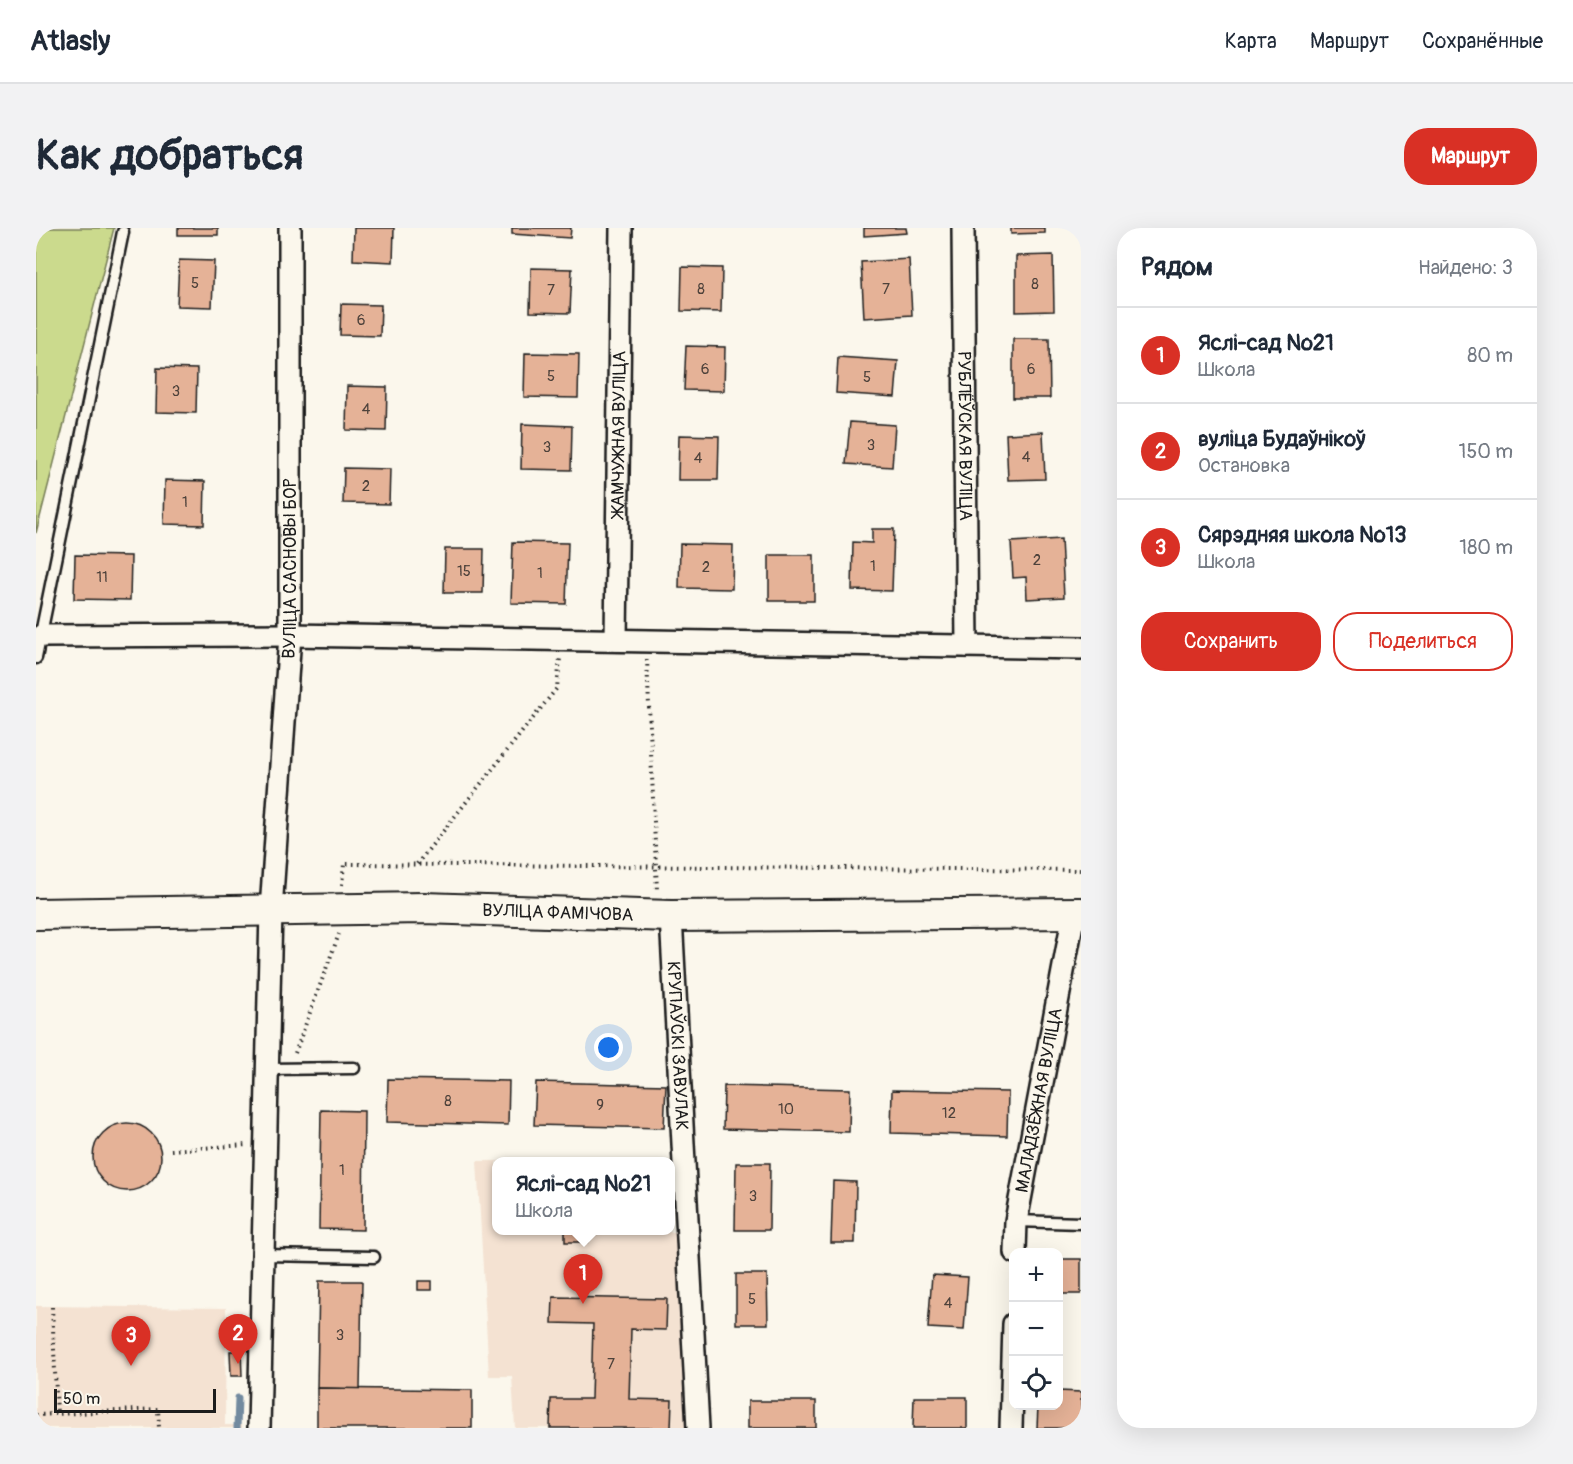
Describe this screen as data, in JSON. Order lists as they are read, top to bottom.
{
  "streets": {
    "main road": ["ВУЛІЦА ФАМІЧОВА"],
    "street": [
      "ЖАМЧУЖНАЯ ВУЛІЦА",
      "РУБЛЁЎСКАЯ ВУЛІЦА",
      "ВУЛІЦА САСНОВЫ БОР",
      "КРУПАЎСКІ ЗАВУЛАК",
      "МАЛАДЗЁЖНАЯ ВУЛІЦА"
    ]
  },
  "crossings": [
    ["ВУЛІЦА САСНОВЫ БОР", "ВУЛІЦА ФАМІЧОВА"],
    ["ВУЛІЦА ФАМІЧОВА", "КРУПАЎСКІ ЗАВУЛАК"],
    ["ВУЛІЦА ФАМІЧОВА", "МАЛАДЗЁЖНАЯ ВУЛІЦА"]
  ],
  "house_numbers": [
    "5",
    "8",
    "8",
    "7",
    "7",
    "6",
    "6",
    "6",
    "5",
    "5",
    "3",
    "4",
    "3",
    "3",
    "4",
    "4",
    "2",
    "1",
    "2",
    "1",
    "2",
    "15",
    "1",
    "11",
    "8",
    "9",
    "10",
    "12",
    "1",
    "3",
    "5",
    "4",
    "3",
    "7"
  ],
  "scale_bar": "50 m",
  "page": {
    "header": "Atlasly",
    "nav": ["Карта", "Маршрут", "Сохранённые"],
    "buttons": [
      "Маршрут",
      ["Сохранить", "Поделиться"]
    ],
    "title": "Как добраться",
    "heading": ["Рядом", "Найдено: 3"],
    "list": [
      {
        "mark": "1",
        "name": "Яслі-сад №21",
        "note": "Школа",
        "value": "80 m"
      },
      {
        "mark": "2",
        "name": "вуліца Будаўнікоў",
        "note": "Остановка",
        "value": "150 m"
      },
      {
        "mark": "3",
        "name": "Сярэдняя школа №13",
        "note": "Школа",
        "value": "180 m"
      }
    ],
    "popup": ["Яслі-сад №21", "Школа"],
    "map_buttons": ["+", "−"],
    "pins": ["1", "2", "3"],
    "scale": "50 m"
  }
}
